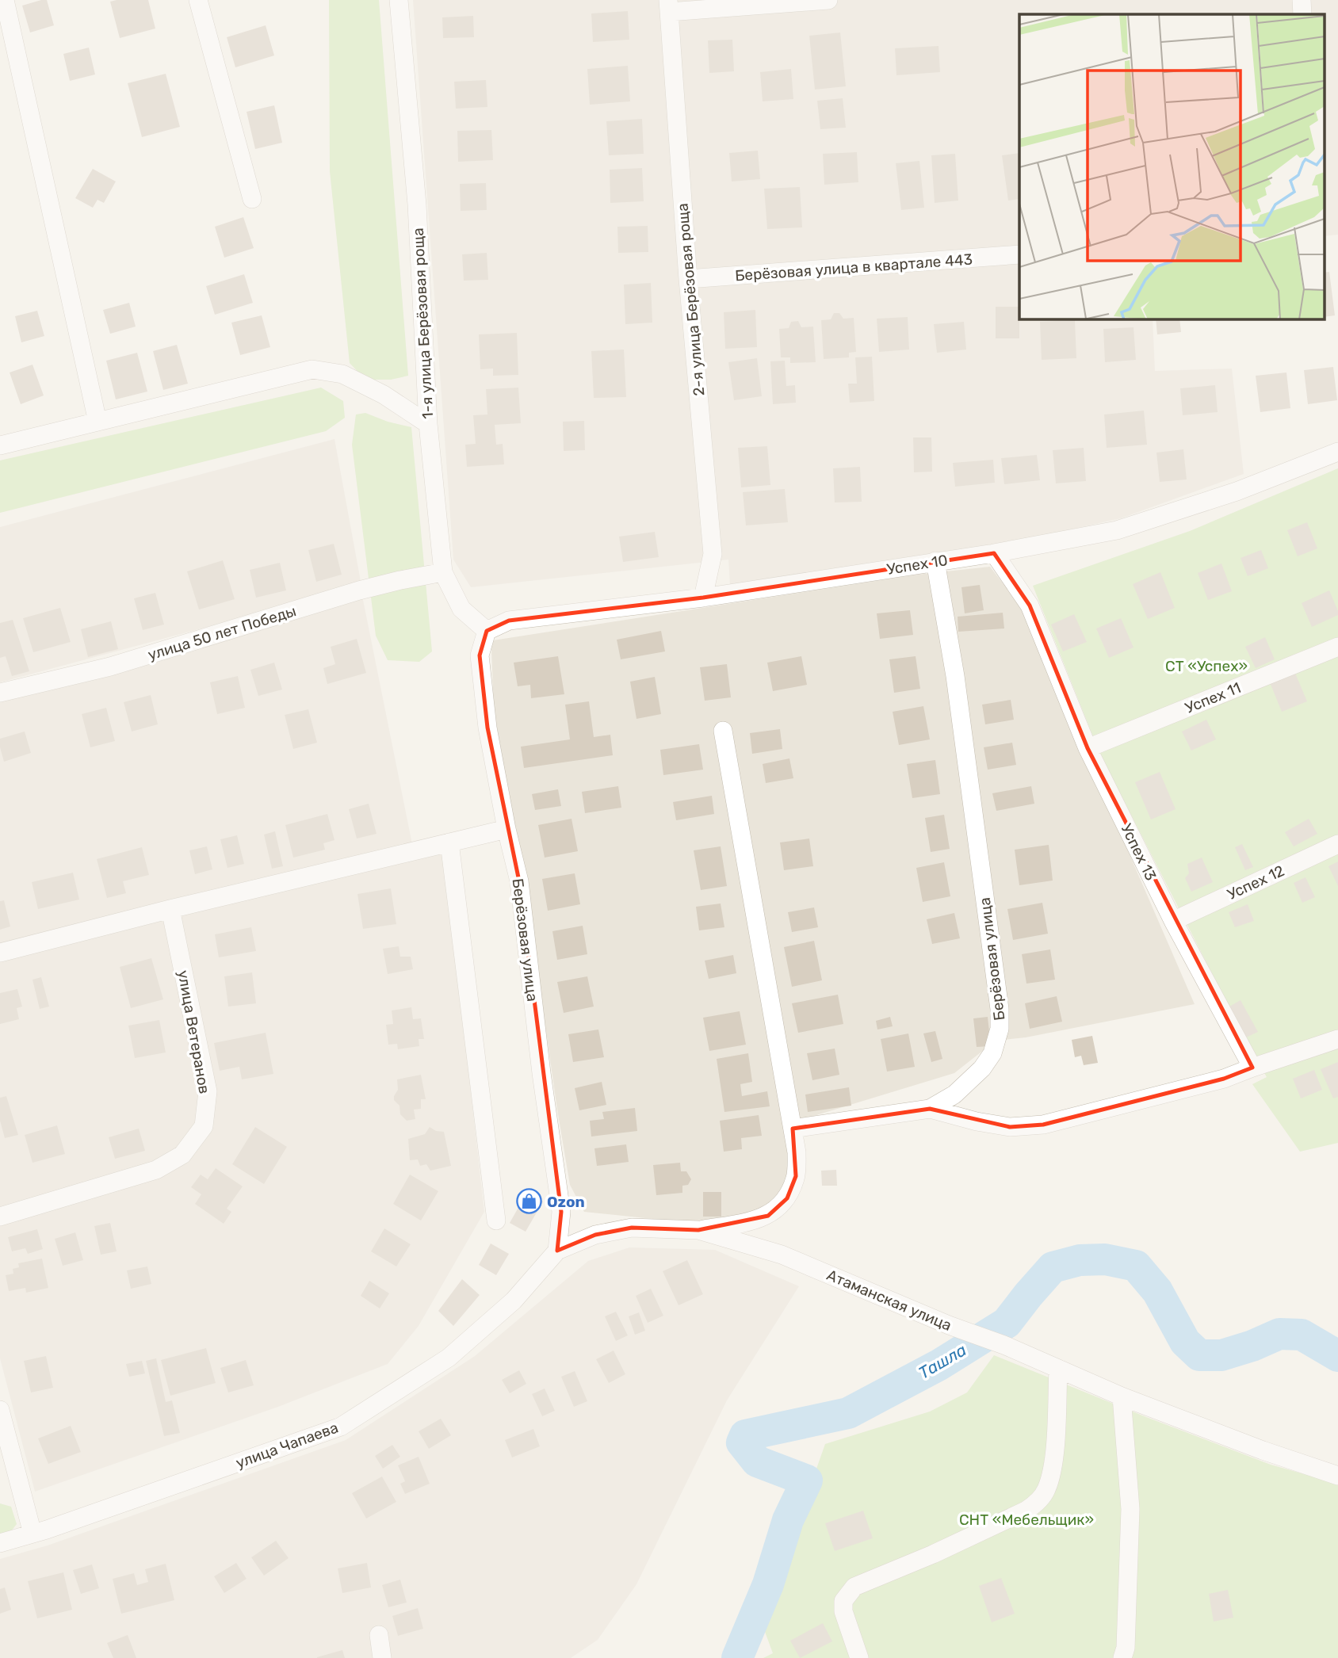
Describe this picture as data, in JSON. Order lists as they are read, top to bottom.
{
  "streets": {
    "street": [
      "Берёзовая улица в квартале 443",
      "2-я улица Берёзовая роща",
      "1-я улица Берёзовая роща",
      "Успех 10",
      "улица 50 лет Победы",
      "Успех 11",
      "Успех 13",
      "Успех 12",
      "Берёзовая улица",
      "улица Ветеранов",
      "Атаманская улица",
      "улица Чапаева"
    ]
  },
  "crossings": [
    ["Берёзовая улица в квартале 443", "2-я улица Берёзовая роща"],
    ["2-я улица Берёзовая роща", "Успех 10"],
    ["1-я улица Берёзовая роща", "Успех 10"],
    ["1-я улица Берёзовая роща", "улица 50 лет Победы"],
    ["1-я улица Берёзовая роща", "Берёзовая улица"],
    ["Успех 10", "Успех 13"],
    ["Успех 10", "Берёзовая улица"],
    ["Успех 11", "Успех 13"],
    ["Успех 13", "Успех 12"],
    ["Берёзовая улица", "Атаманская улица"],
    ["Берёзовая улица", "улица Чапаева"],
    ["Атаманская улица", "улица Чапаева"]
  ],
  "water": ["Ташла"],
  "parks": ["СТ «Успех»", "СНТ «Мебельщик»"],
  "places": {
    "shop": ["Ozon"]
  }
}
